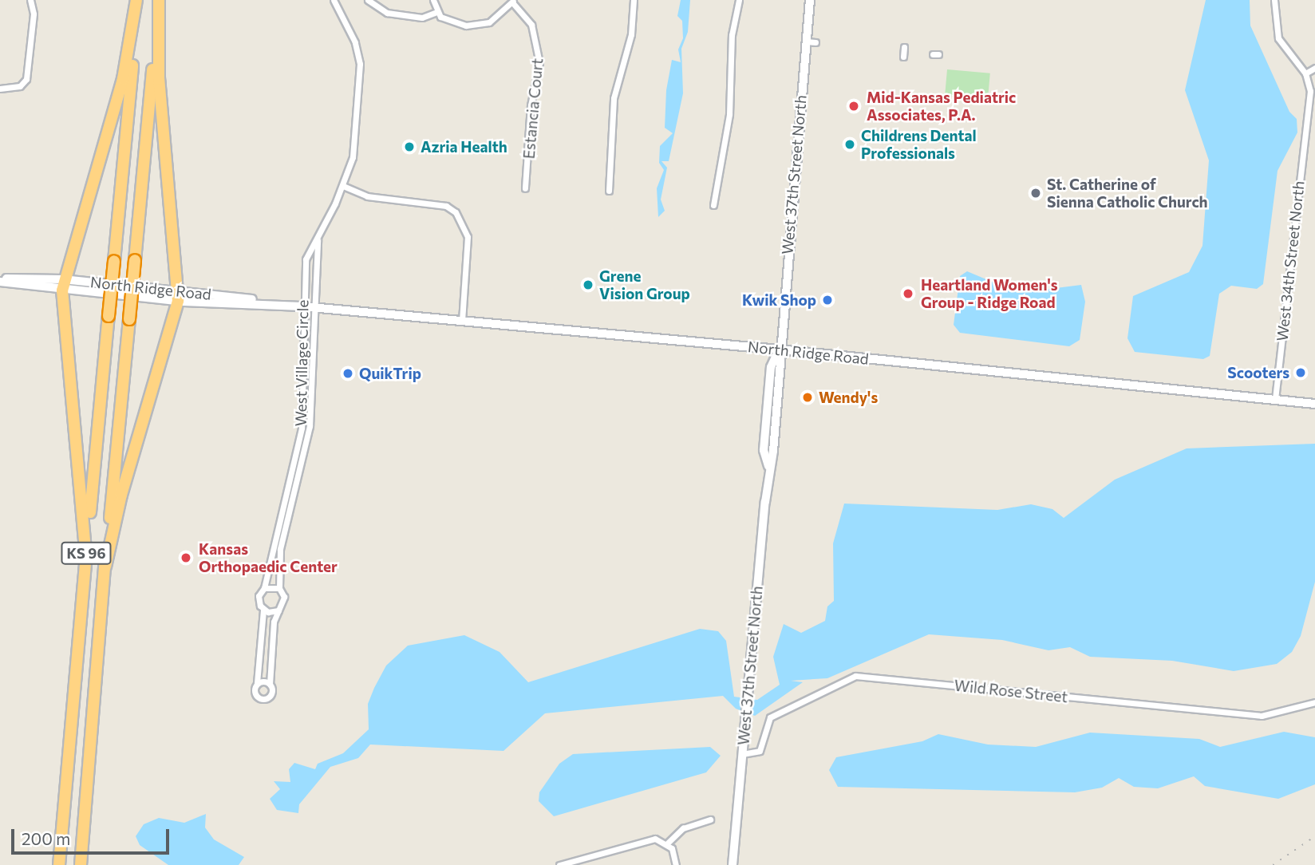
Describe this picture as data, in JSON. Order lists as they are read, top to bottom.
{
  "streets": {
    "highway": ["KS 96"],
    "main road": ["West 37th Street North", "North Ridge Road"],
    "street": [
      "Estancia Court",
      "West 34th Street North",
      "West Village Circle",
      "Wild Rose Street"
    ]
  },
  "crossings": [
    ["West 37th Street North", "North Ridge Road"],
    ["West 37th Street North", "Wild Rose Street"],
    ["West 34th Street North", "North Ridge Road"],
    ["North Ridge Road", "West Village Circle"]
  ],
  "places": [
    "Mid-Kansas Pediatric Associates, P.A.",
    "Childrens Dental Professionals",
    "Azria Health",
    "St. Catherine of Sienna Catholic Church",
    "Grene Vision Group",
    "Heartland Women's Group - Ridge Road",
    "Kwik Shop",
    "Scooters",
    "QuikTrip",
    "Wendy's",
    "Kansas Orthopaedic Center"
  ],
  "scale_bar": "200 m"
}
